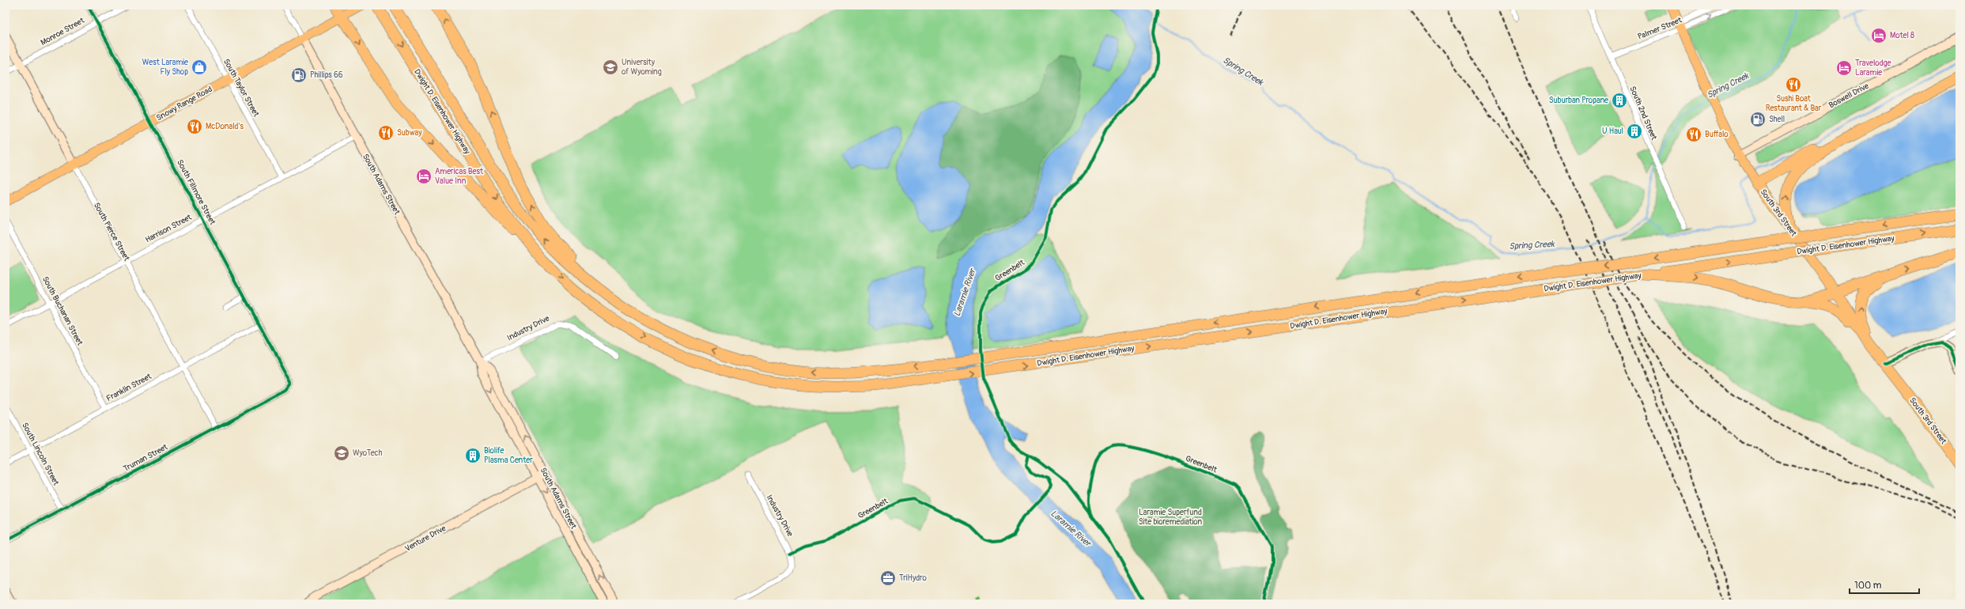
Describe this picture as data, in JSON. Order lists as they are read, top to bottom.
{
  "streets": {
    "highway": ["Dwight D. Eisenhower Highway", "South 3rd Street"],
    "main road": ["Snowy Range Road"],
    "street": [
      "Palmer Street",
      "Monroe Street",
      "South Taylor Street",
      "Boswell Drive",
      "South 2nd Street",
      "South Adams Street",
      "South Fillmore Street",
      "Harrison Street",
      "South Pierce Street",
      "South Buchanan Street",
      "Industry Drive",
      "Franklin Street",
      "South Lincoln Street",
      "Truman Street",
      "Venture Drive"
    ],
    "cycle path": ["Greenbelt"]
  },
  "crossings": [
    ["Palmer Street", "South 2nd Street"],
    ["Palmer Street", "South 3rd Street"],
    ["Monroe Street", "South Fillmore Street"],
    ["Monroe Street", "South Pierce Street"],
    ["South Taylor Street", "Snowy Range Road"],
    ["South Taylor Street", "Harrison Street"],
    ["Boswell Drive", "South 3rd Street"],
    ["Snowy Range Road", "South Adams Street"],
    ["Snowy Range Road", "South Fillmore Street"],
    ["Snowy Range Road", "South Pierce Street"],
    ["South Adams Street", "Harrison Street"],
    ["South Adams Street", "Industry Drive"],
    ["South Adams Street", "Venture Drive"],
    ["South Fillmore Street", "Harrison Street"],
    ["South Fillmore Street", "Franklin Street"],
    ["South Fillmore Street", "Truman Street"],
    ["Harrison Street", "South Pierce Street"],
    ["Harrison Street", "South Buchanan Street"],
    ["South Pierce Street", "Franklin Street"],
    ["South Pierce Street", "Truman Street"],
    ["South Buchanan Street", "Franklin Street"],
    ["Franklin Street", "South Lincoln Street"],
    ["South Lincoln Street", "Truman Street"]
  ],
  "water": ["Spring Creek", "Laramie River"],
  "parks": ["Laramie Superfund Site bioremediation"],
  "places": {
    "hotel": ["Motel 8", "Travelodge Laramie", "Americas Best Value Inn"],
    "shop": ["West Laramie Fly Shop"],
    "school or university": ["University of Wyoming", "WyoTech"],
    "fuel station": ["Phillips 66", "Shell"],
    "restaurant": [
      "Sushi Boat Restaurant & Bar",
      "McDonald's",
      "Subway",
      "Buffalo"
    ],
    "building": ["Suburban Propane", "U Haul", "Biolife Plasma Center"],
    "office": ["TriHydro"]
  },
  "scale_bar": "100 m"
}
